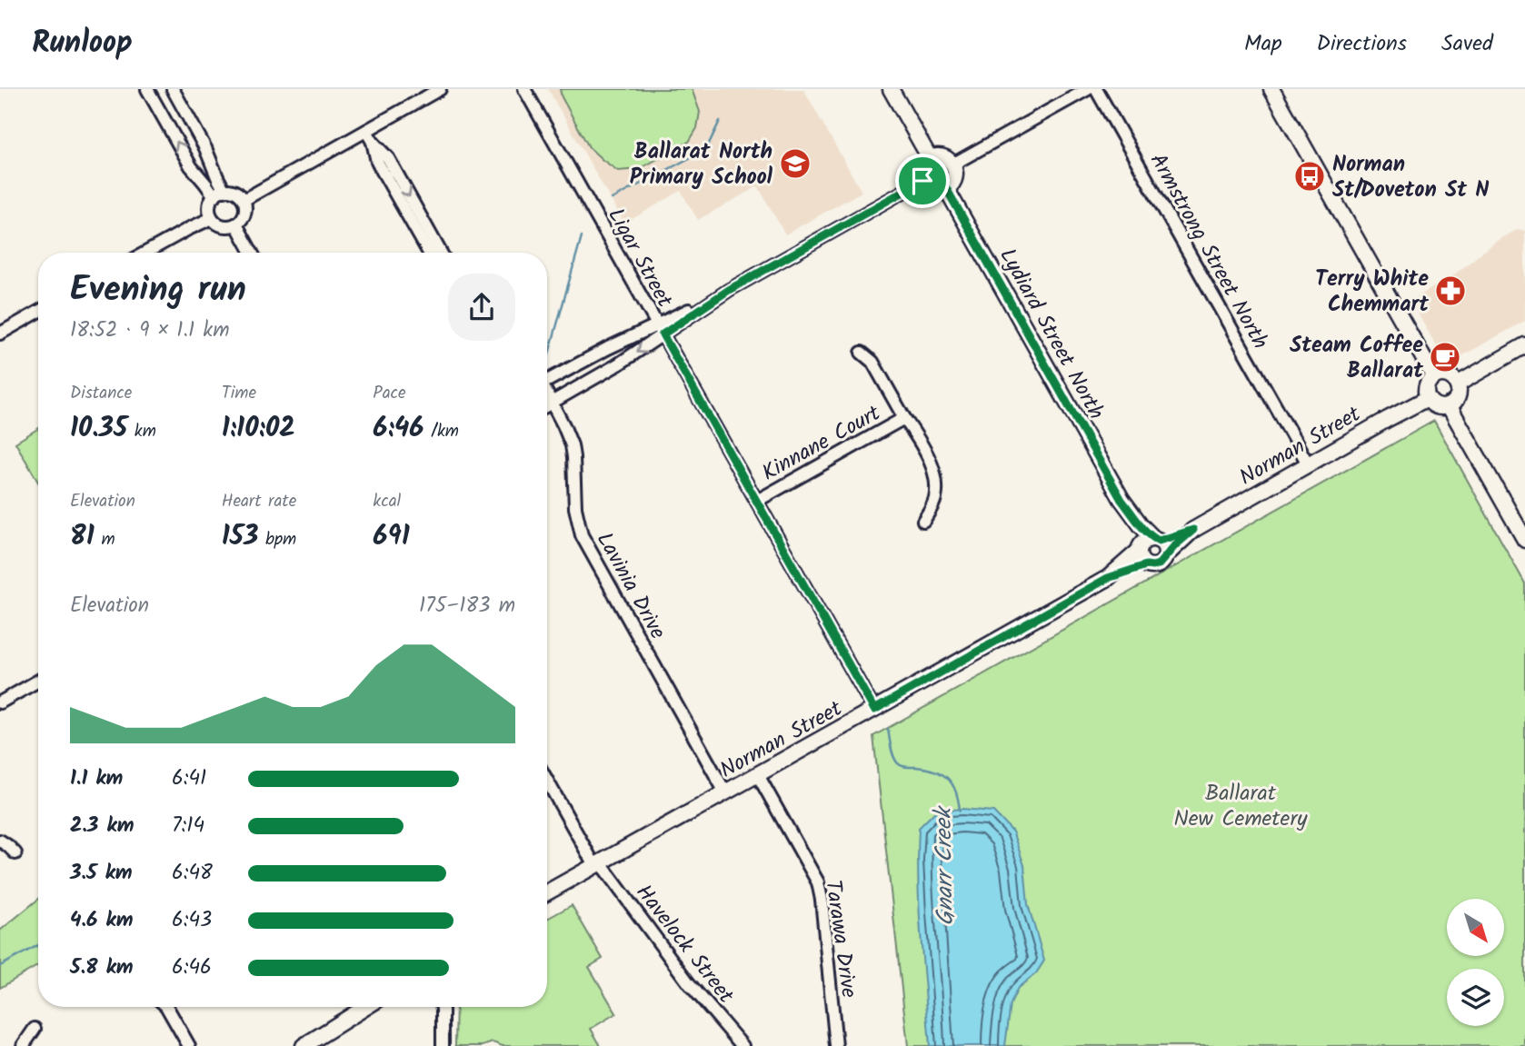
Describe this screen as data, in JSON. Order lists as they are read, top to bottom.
{
  "streets": {
    "street": [
      "Armstrong Street North",
      "Ligar Street",
      "Lydiard Street North",
      "Kinnane Court",
      "Norman Street",
      "Lavinia Drive",
      "Tarawa Drive",
      "Havelock Street"
    ]
  },
  "crossings": [
    ["Armstrong Street North", "Norman Street"],
    ["Ligar Street", "Kinnane Court"],
    ["Ligar Street", "Norman Street"],
    ["Lydiard Street North", "Norman Street"],
    ["Norman Street", "Lavinia Drive"],
    ["Norman Street", "Tarawa Drive"],
    ["Norman Street", "Havelock Street"]
  ],
  "water": ["Gnarr Creek"],
  "parks": ["Ballarat New Cemetery"],
  "places": {
    "school or university": ["Ballarat North Primary School"],
    "bus stop": ["Norman St/Doveton St N"],
    "pharmacy": ["Terry White Chemmart"],
    "cafe": ["Steam Coffee Ballarat"]
  },
  "north": "bottom right",
  "page": {
    "header": "Runloop",
    "nav": ["Map", "Directions", "Saved"],
    "heading": ["Evening run", "18:52 · 9 × 1.1 km"],
    "stats": [
      ["Distance", "10.35 km"],
      ["Time", "1:10:02"],
      ["Pace", "6:46 /km"],
      ["Elevation", "81 m"],
      ["Heart rate", "153 bpm"],
      ["kcal", "691"]
    ],
    "chart": ["Elevation", "175–183 m"],
    "list": [
      {
        "name": "1.1 km",
        "note": "6:41"
      },
      {
        "name": "2.3 km",
        "note": "7:14"
      },
      {
        "name": "3.5 km",
        "note": "6:48"
      },
      {
        "name": "4.6 km",
        "note": "6:43"
      },
      {
        "name": "5.8 km",
        "note": "6:46"
      }
    ]
  }
}
